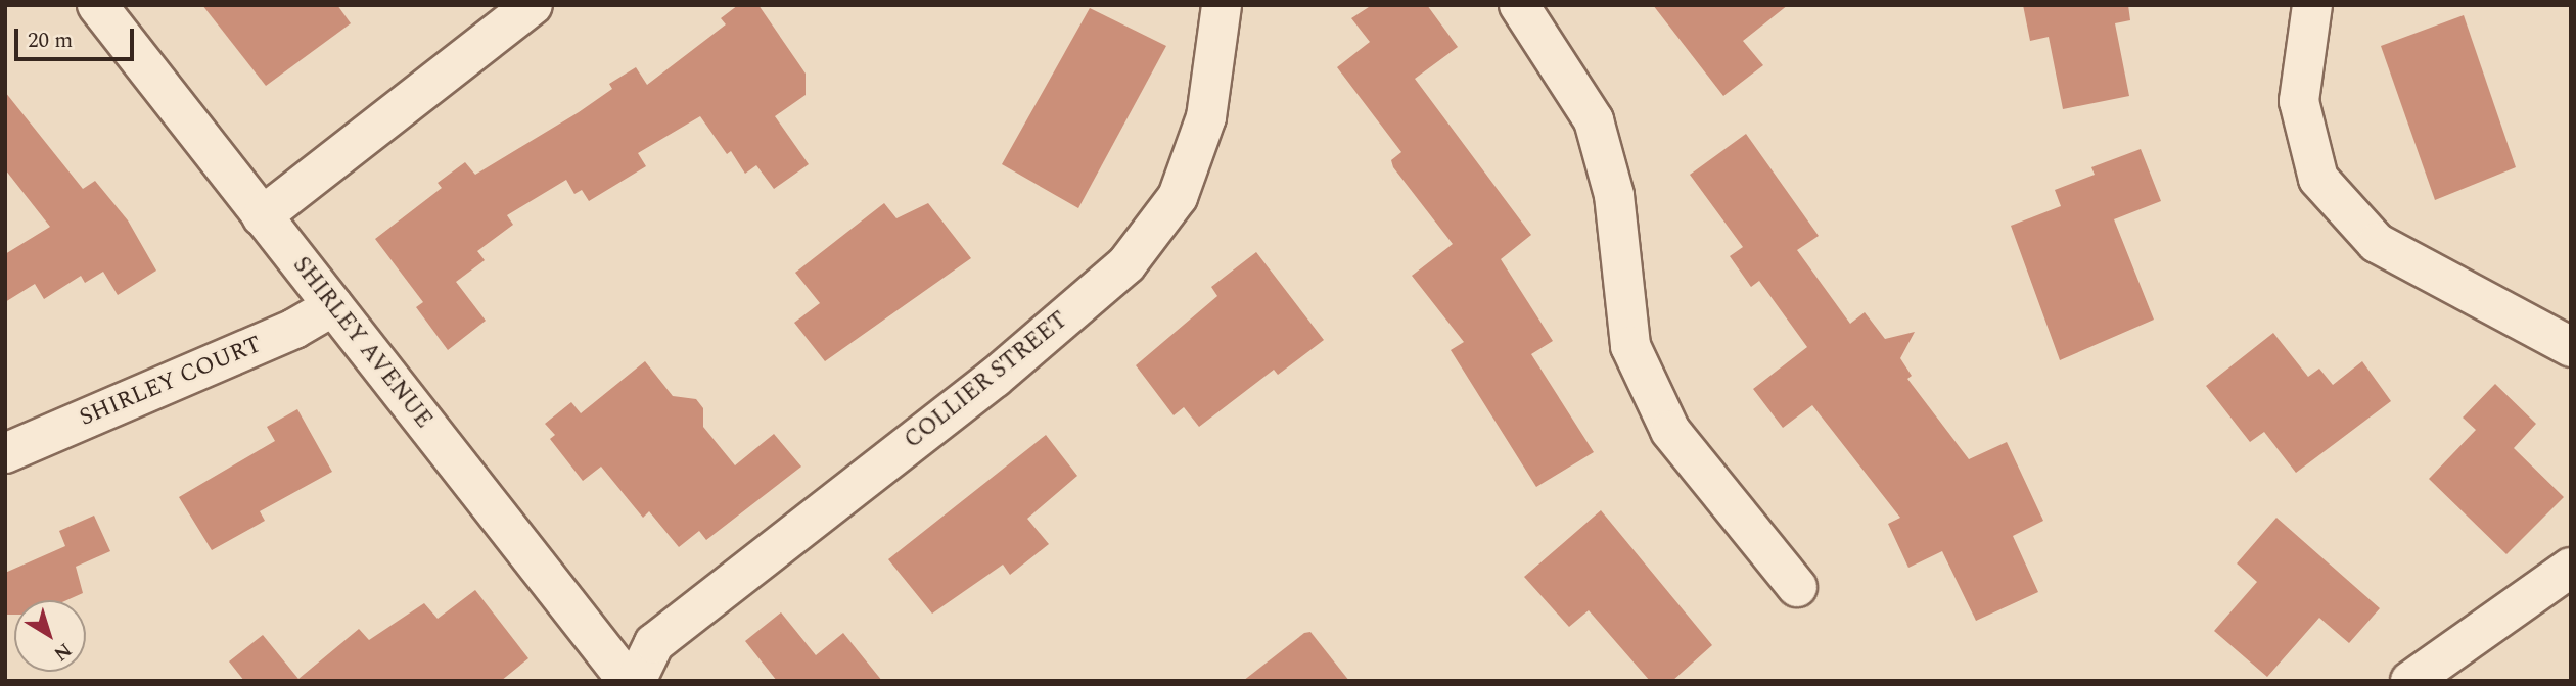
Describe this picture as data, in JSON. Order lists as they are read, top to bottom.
{
  "streets": {
    "street": ["SHIRLEY AVENUE", "COLLIER STREET", "SHIRLEY COURT"]
  },
  "crossings": [
    ["SHIRLEY AVENUE", "SHIRLEY COURT"]
  ],
  "scale_bar": "20 m",
  "north": "bottom right"
}
